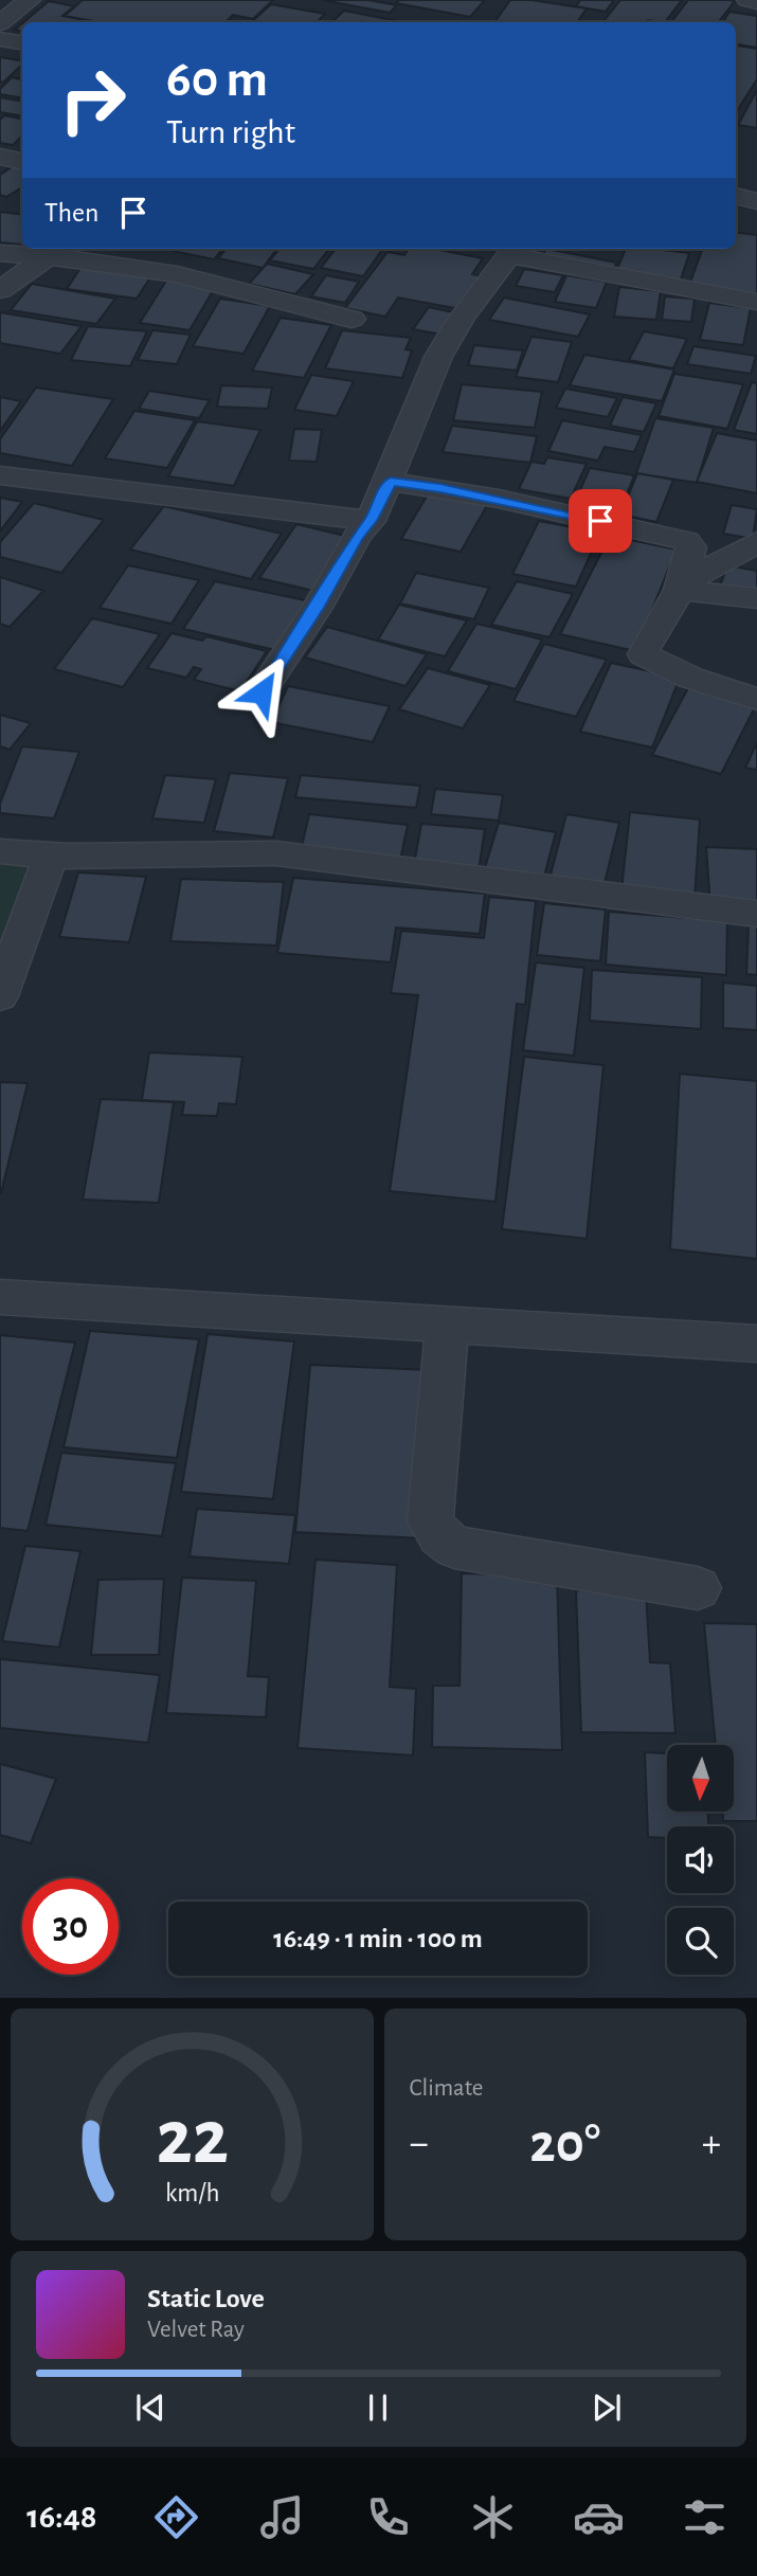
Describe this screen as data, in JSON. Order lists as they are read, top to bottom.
{
  "north": "bottom",
  "page": {
    "turn": ["60 m", "Turn right"],
    "then": "Then",
    "limit": "30",
    "trip": "16:49 · 1 min · 100 m",
    "tile": "Climate",
    "heat": ["−", "20°", "+"],
    "song": ["Static Love", "Velvet Ray"],
    "tabs": "16:48",
    "gauge": ["22", "km/h"]
  }
}
